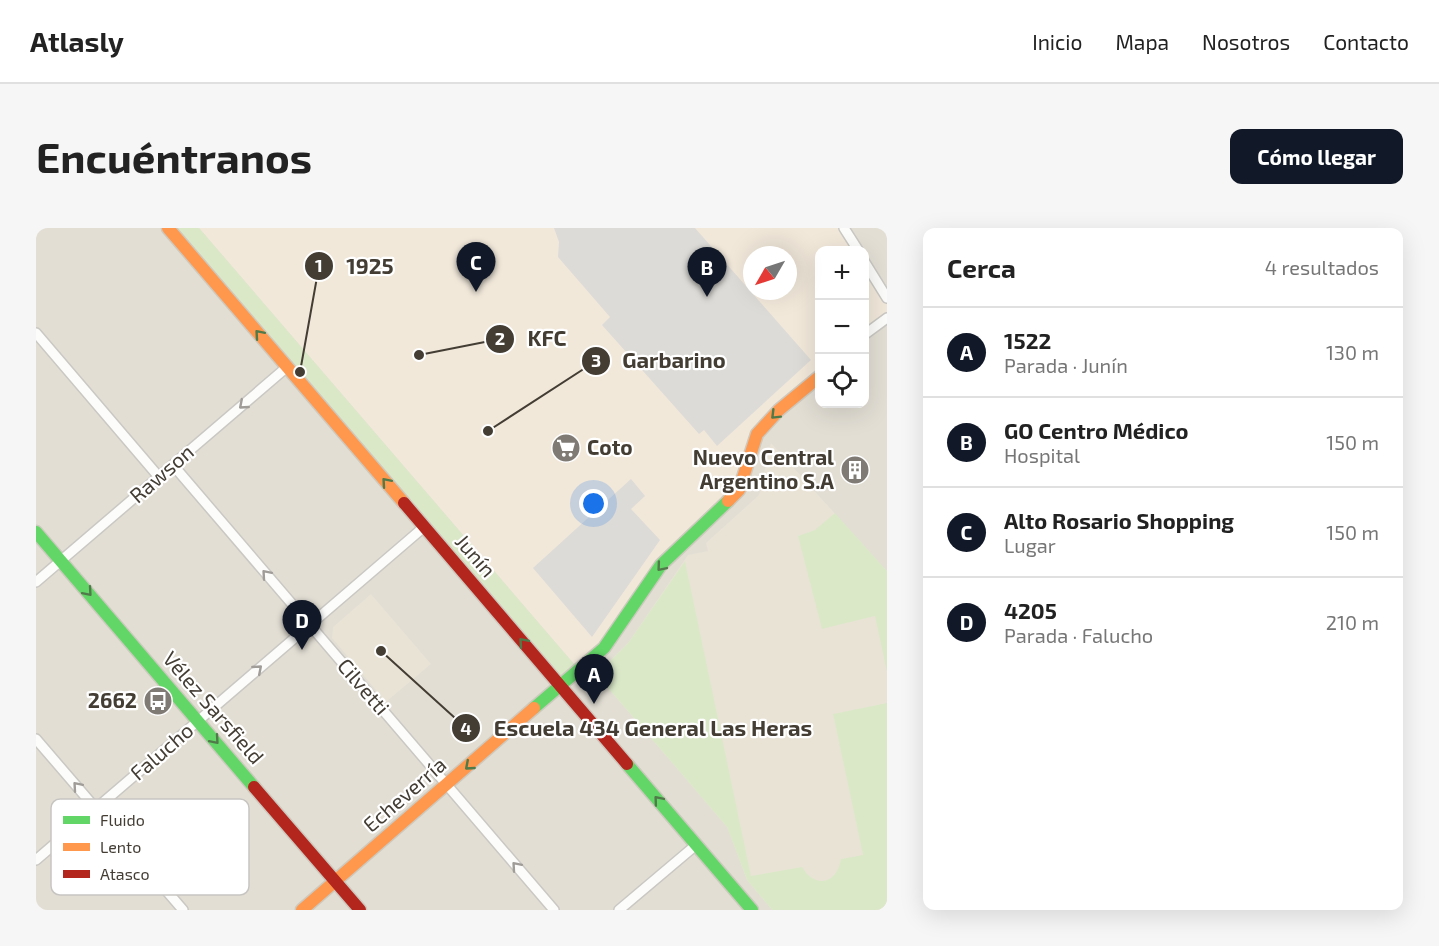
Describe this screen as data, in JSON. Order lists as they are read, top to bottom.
{
  "streets": {
    "main road": ["Junín", "Vélez Sarsfield", "Echeverría"],
    "street": ["Rawson", "Cilvetti", "Falucho"]
  },
  "crossings": [
    ["Rawson", "Junín"],
    ["Rawson", "Cilvetti"],
    ["Rawson", "Vélez Sarsfield"],
    ["Junín", "Falucho"],
    ["Junín", "Echeverría"],
    ["Cilvetti", "Falucho"],
    ["Cilvetti", "Echeverría"],
    ["Vélez Sarsfield", "Falucho"],
    ["Vélez Sarsfield", "Echeverría"]
  ],
  "one_way": [
    "Rawson",
    "Junín",
    "Cilvetti",
    "Vélez Sarsfield",
    "Echeverría"
  ],
  "places": {
    "other": [
      "KFC",
      "1925",
      "Garbarino",
      "Escuela 434 General Las Heras"
    ],
    "supermarket": ["Coto"],
    "building": ["Nuevo Central Argentino S.A"],
    "bus stop": ["2662"]
  },
  "legend": ["Fluido", "Lento", "Atasco"],
  "north": "bottom left",
  "page": {
    "header": "Atlasly",
    "nav": [
      "Inicio",
      "Mapa",
      "Nosotros",
      "Contacto"
    ],
    "buttons": "Cómo llegar",
    "title": "Encuéntranos",
    "heading": ["Cerca", "4 resultados"],
    "pins": [
      "C",
      "B",
      "D",
      "A"
    ],
    "map_buttons": ["+", "−"],
    "list": [
      {
        "mark": "A",
        "name": "1522",
        "note": "Parada · Junín",
        "value": "130 m"
      },
      {
        "mark": "B",
        "name": "GO Centro Médico",
        "note": "Hospital",
        "value": "150 m"
      },
      {
        "mark": "C",
        "name": "Alto Rosario Shopping",
        "note": "Lugar",
        "value": "150 m"
      },
      {
        "mark": "D",
        "name": "4205",
        "note": "Parada · Falucho",
        "value": "210 m"
      }
    ]
  }
}
